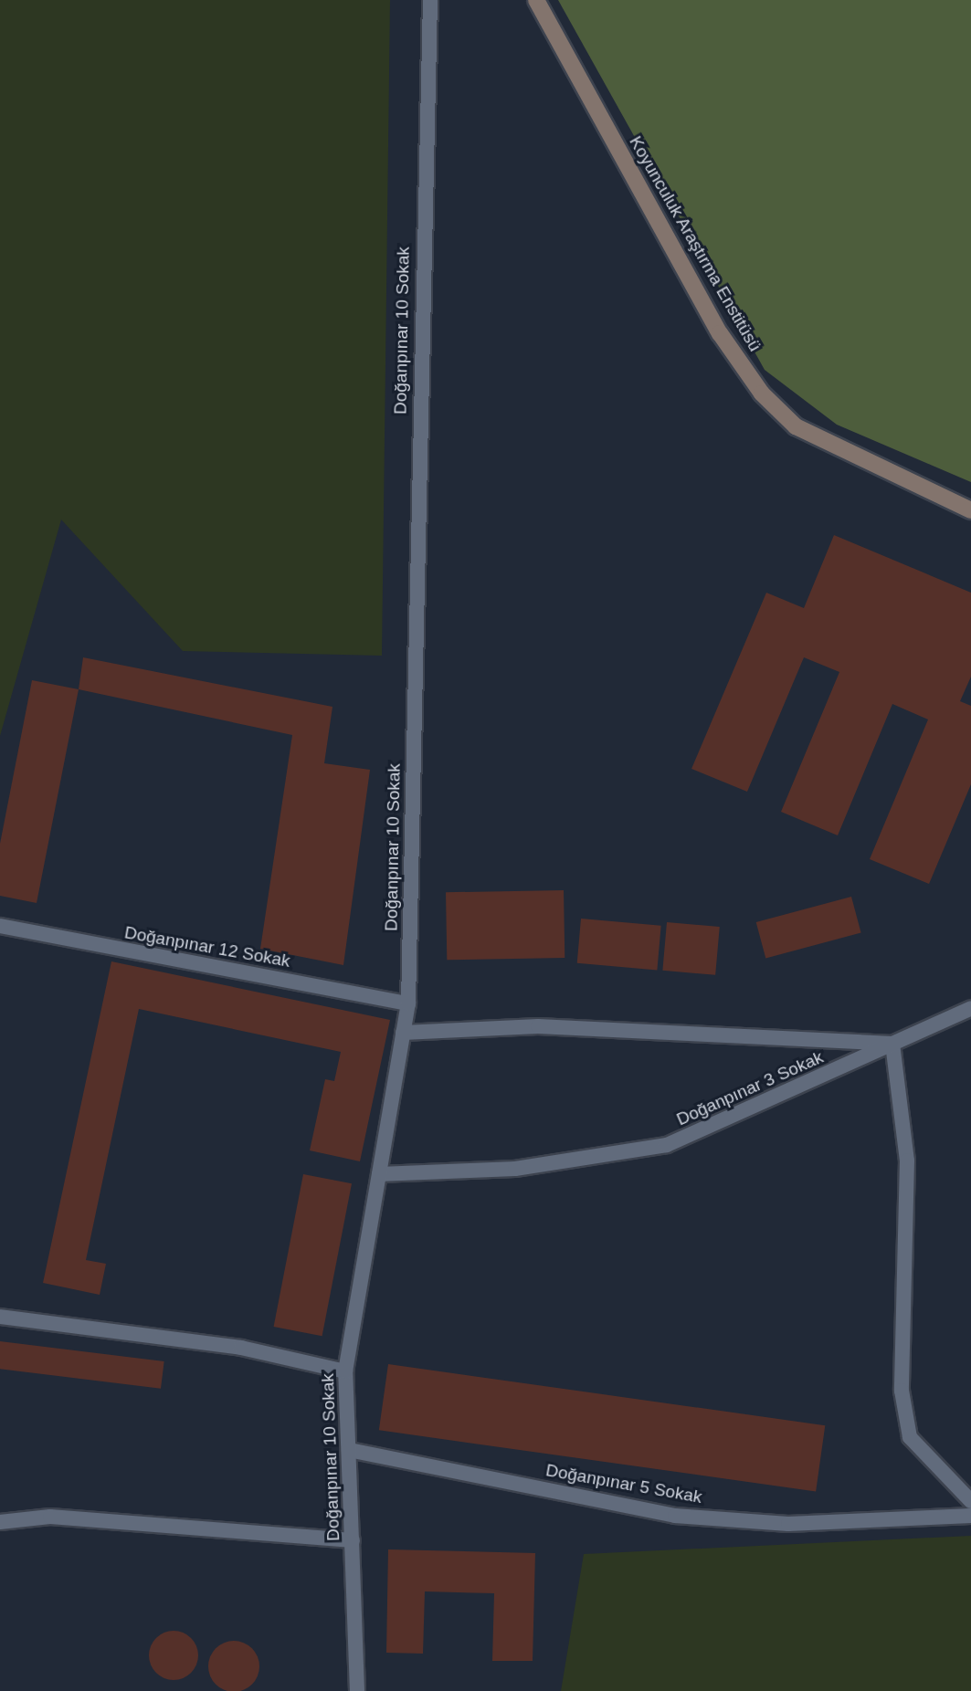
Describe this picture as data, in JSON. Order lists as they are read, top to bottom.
{
  "streets": {
    "street": ["Koyunculuk Araştırma Enstitüsü"],
    "lane": [
      "Doğanpınar 10 Sokak",
      "Doğanpınar 12 Sokak",
      "Doğanpınar 3 Sokak",
      "Doğanpınar 5 Sokak"
    ]
  },
  "crossings": [
    ["Doğanpınar 10 Sokak", "Doğanpınar 12 Sokak"],
    ["Doğanpınar 10 Sokak", "Doğanpınar 3 Sokak"],
    ["Doğanpınar 10 Sokak", "Doğanpınar 5 Sokak"]
  ]
}
